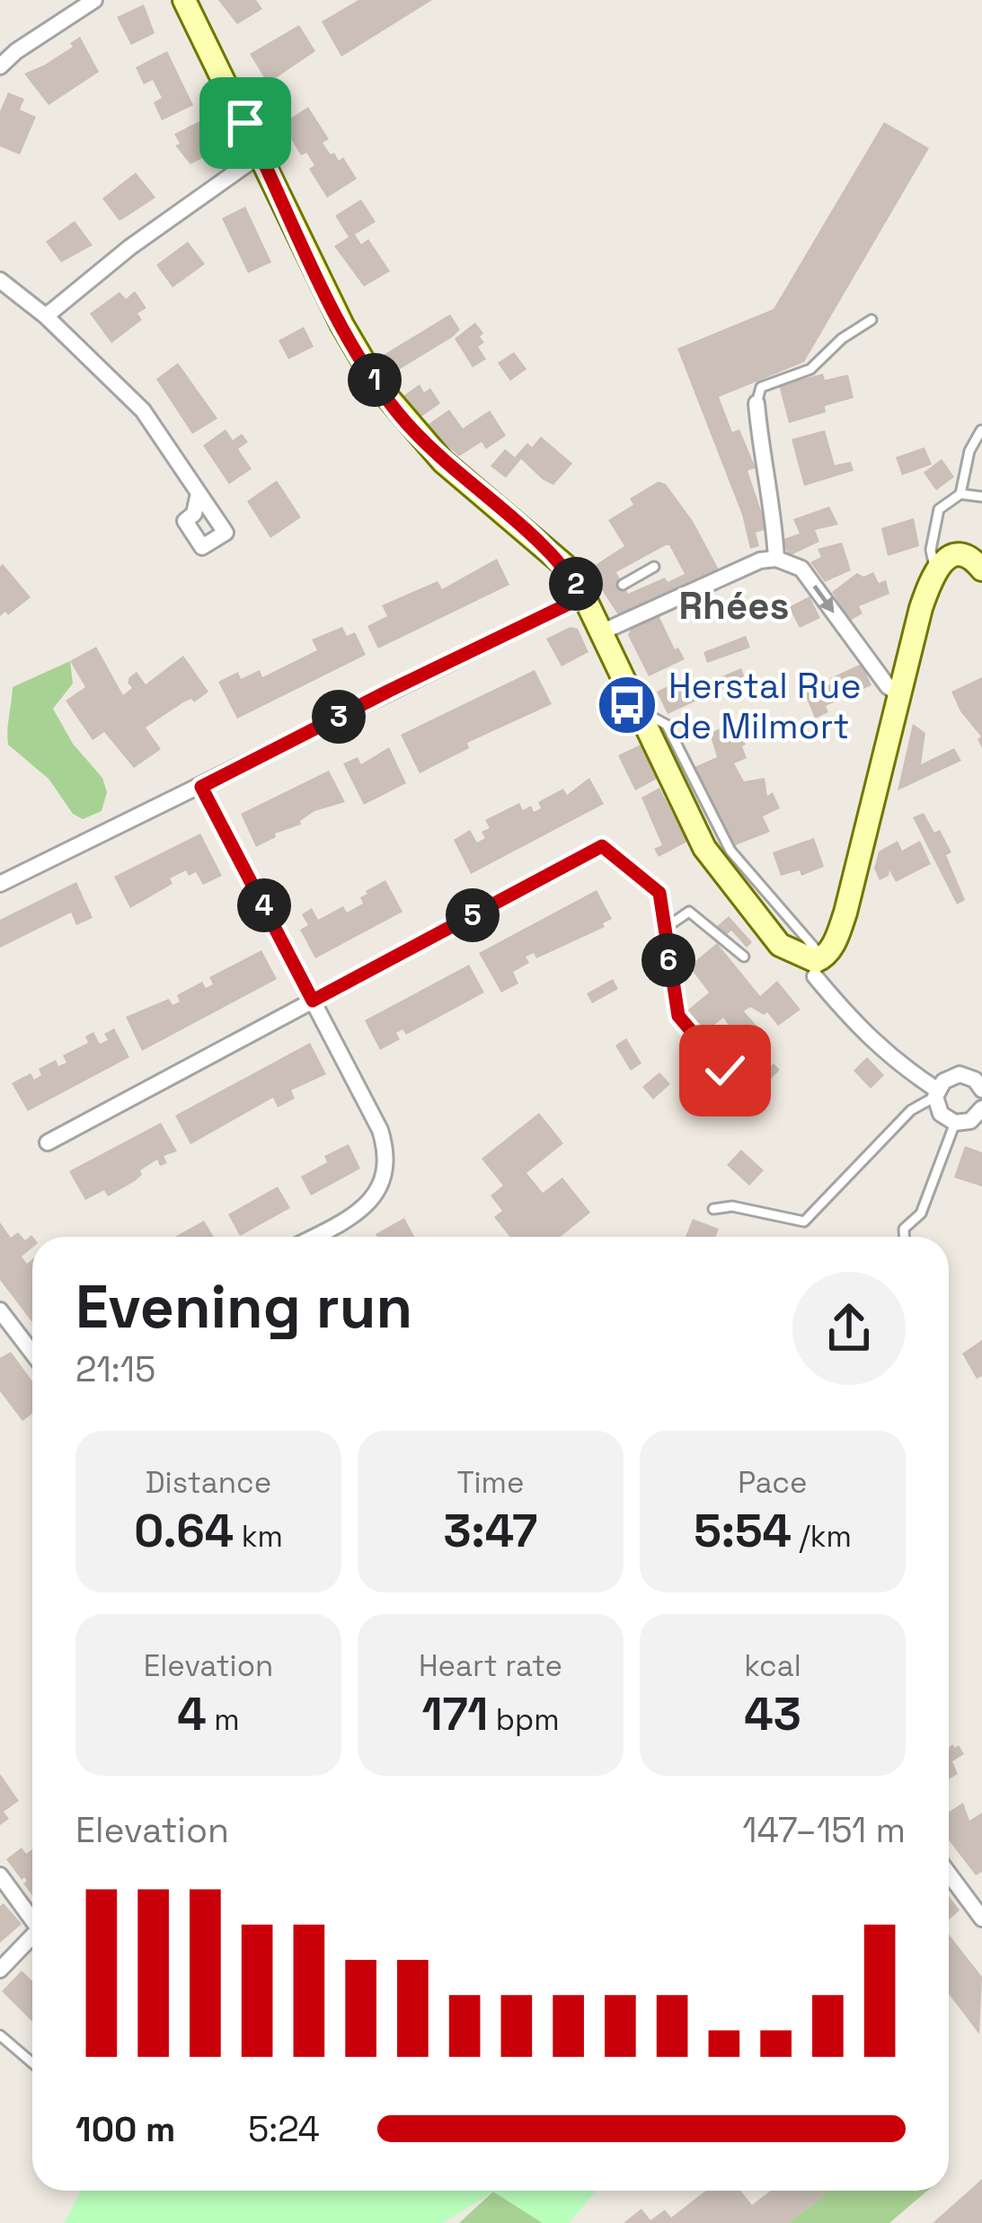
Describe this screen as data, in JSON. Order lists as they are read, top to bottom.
{
  "districts": ["Rhées"],
  "places": {
    "bus stop": ["Herstal Rue de Milmort"]
  },
  "page": {
    "pins": [
      "1",
      "2",
      "3",
      "4",
      "5",
      "6"
    ],
    "heading": ["Evening run", "21:15"],
    "stats": [
      ["Distance", "0.64 km"],
      ["Time", "3:47"],
      ["Pace", "5:54 /km"],
      ["Elevation", "4 m"],
      ["Heart rate", "171 bpm"],
      ["kcal", "43"]
    ],
    "chart": ["Elevation", "147–151 m"],
    "list": [
      {
        "name": "100 m",
        "note": "5:24"
      }
    ]
  }
}
